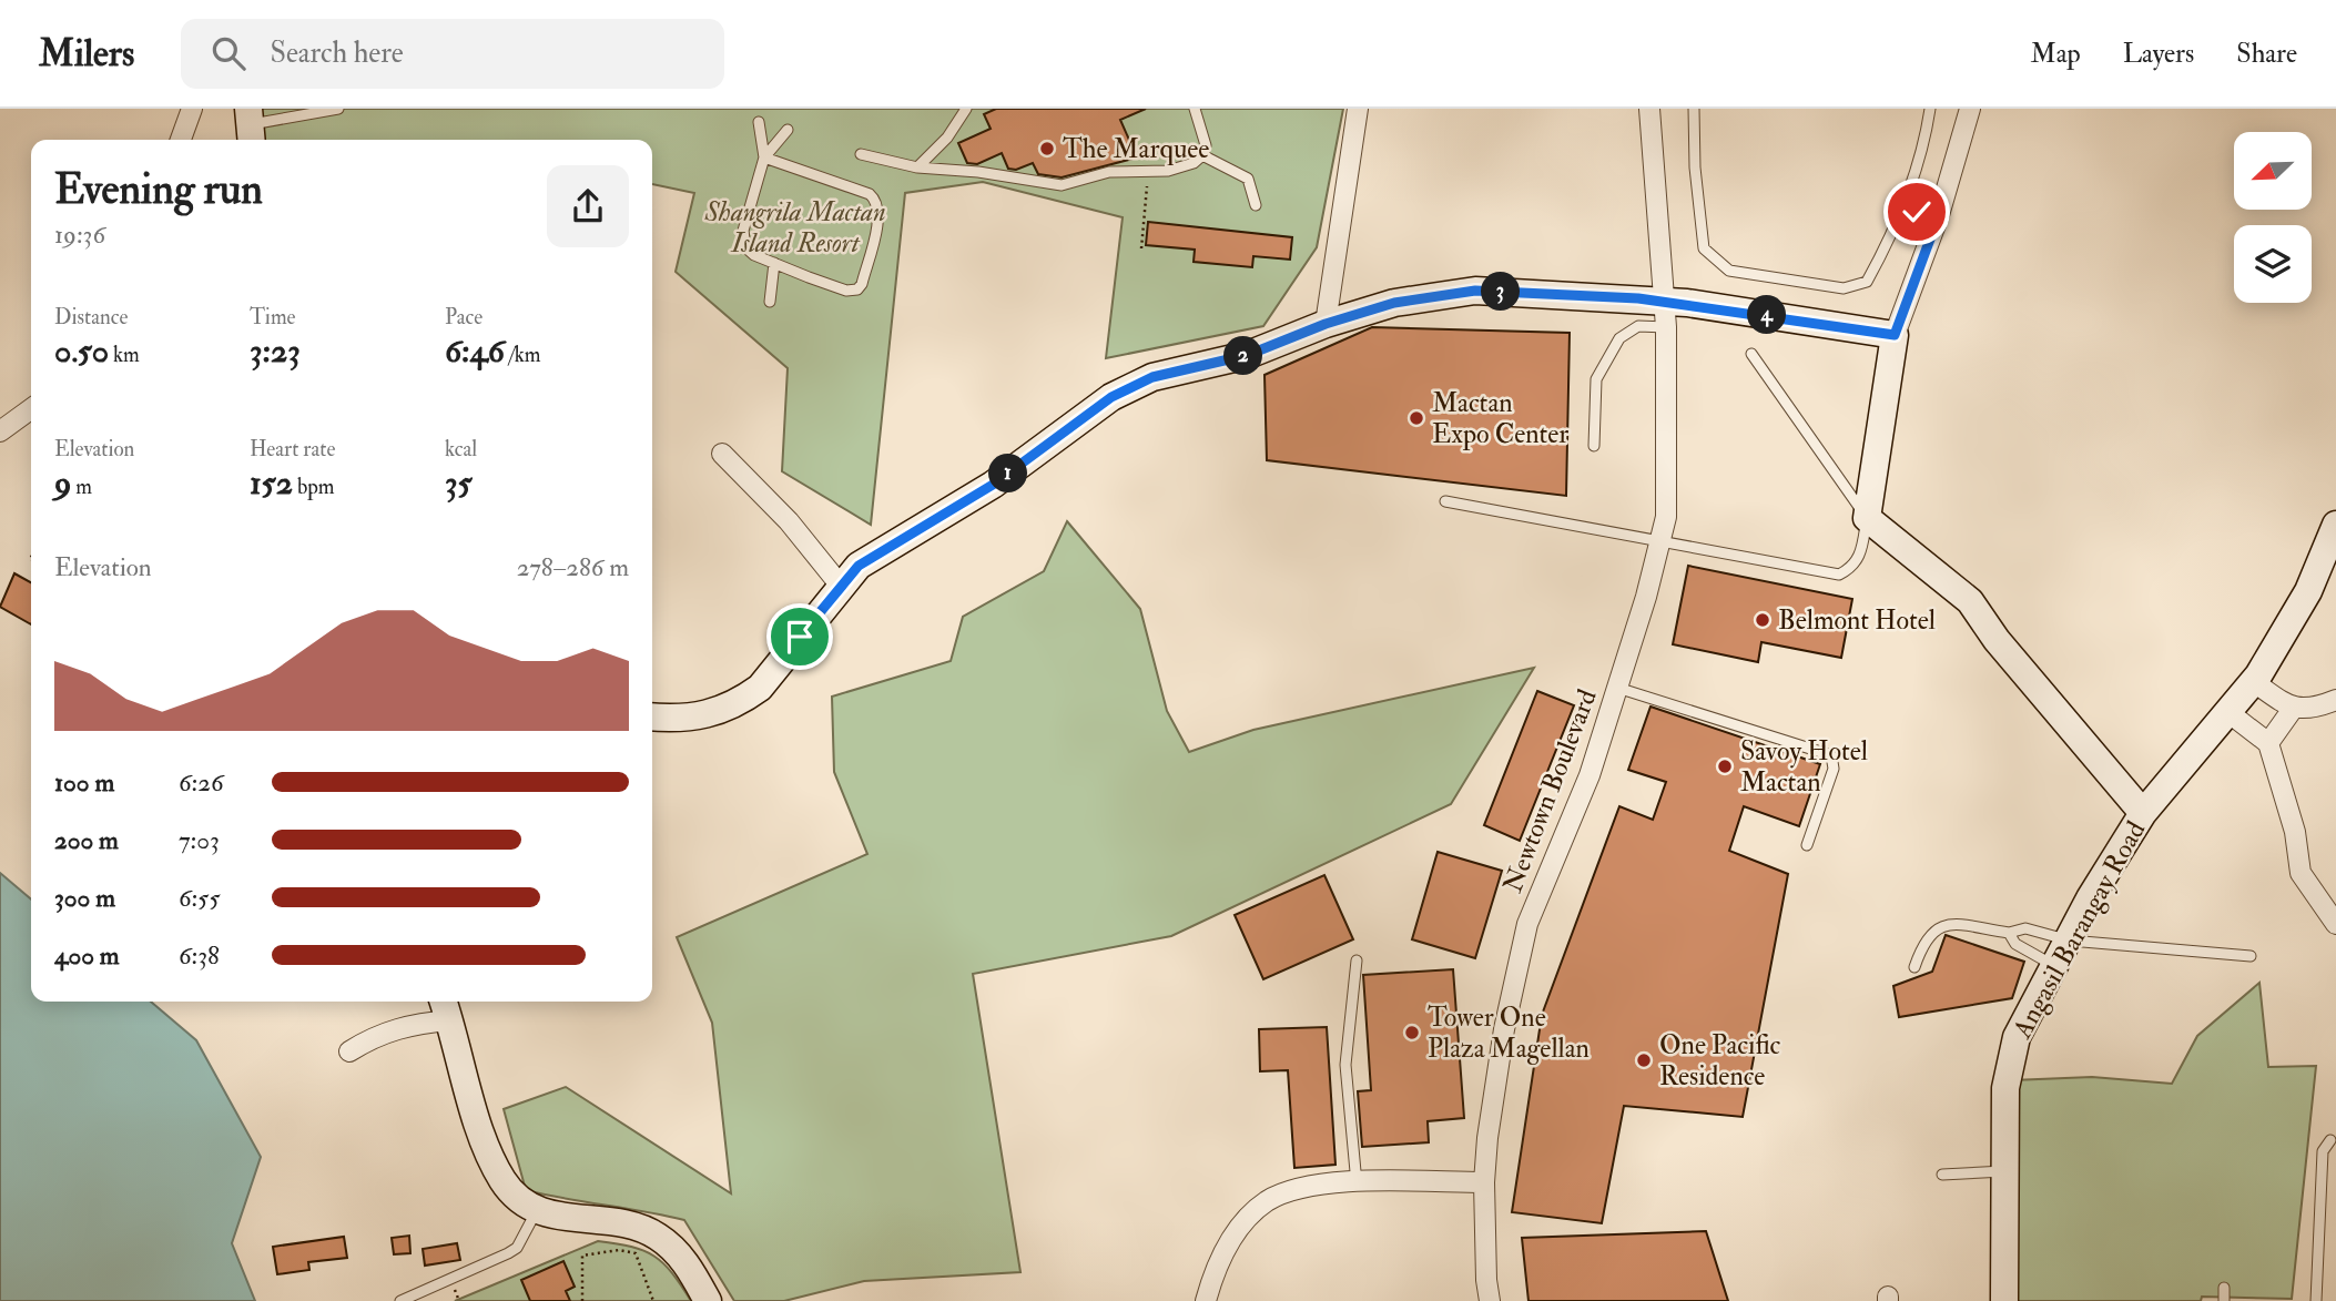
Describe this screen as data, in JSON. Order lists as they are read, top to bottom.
{
  "streets": {
    "street": ["Newtown Boulevard", "Angasil Barangay Road"]
  },
  "parks": ["Shangrila Mactan Island Resort"],
  "places": [
    "The Marquee",
    "Mactan Expo Center",
    "Belmont Hotel",
    "Savoy Hotel Mactan",
    "Tower One Plaza Magellan",
    "One Pacific Residence"
  ],
  "north": "bottom left",
  "page": {
    "header": "Milers",
    "search": "Search here",
    "nav": ["Map", "Layers", "Share"],
    "heading": ["Evening run", "19:36"],
    "pins": [
      "3",
      "4",
      "2",
      "1"
    ],
    "stats": [
      ["Distance", "0.50 km"],
      ["Time", "3:23"],
      ["Pace", "6:46 /km"],
      ["Elevation", "9 m"],
      ["Heart rate", "152 bpm"],
      ["kcal", "35"]
    ],
    "chart": ["Elevation", "278–286 m"],
    "list": [
      {
        "name": "100 m",
        "note": "6:26"
      },
      {
        "name": "200 m",
        "note": "7:03"
      },
      {
        "name": "300 m",
        "note": "6:55"
      },
      {
        "name": "400 m",
        "note": "6:38"
      }
    ]
  }
}
